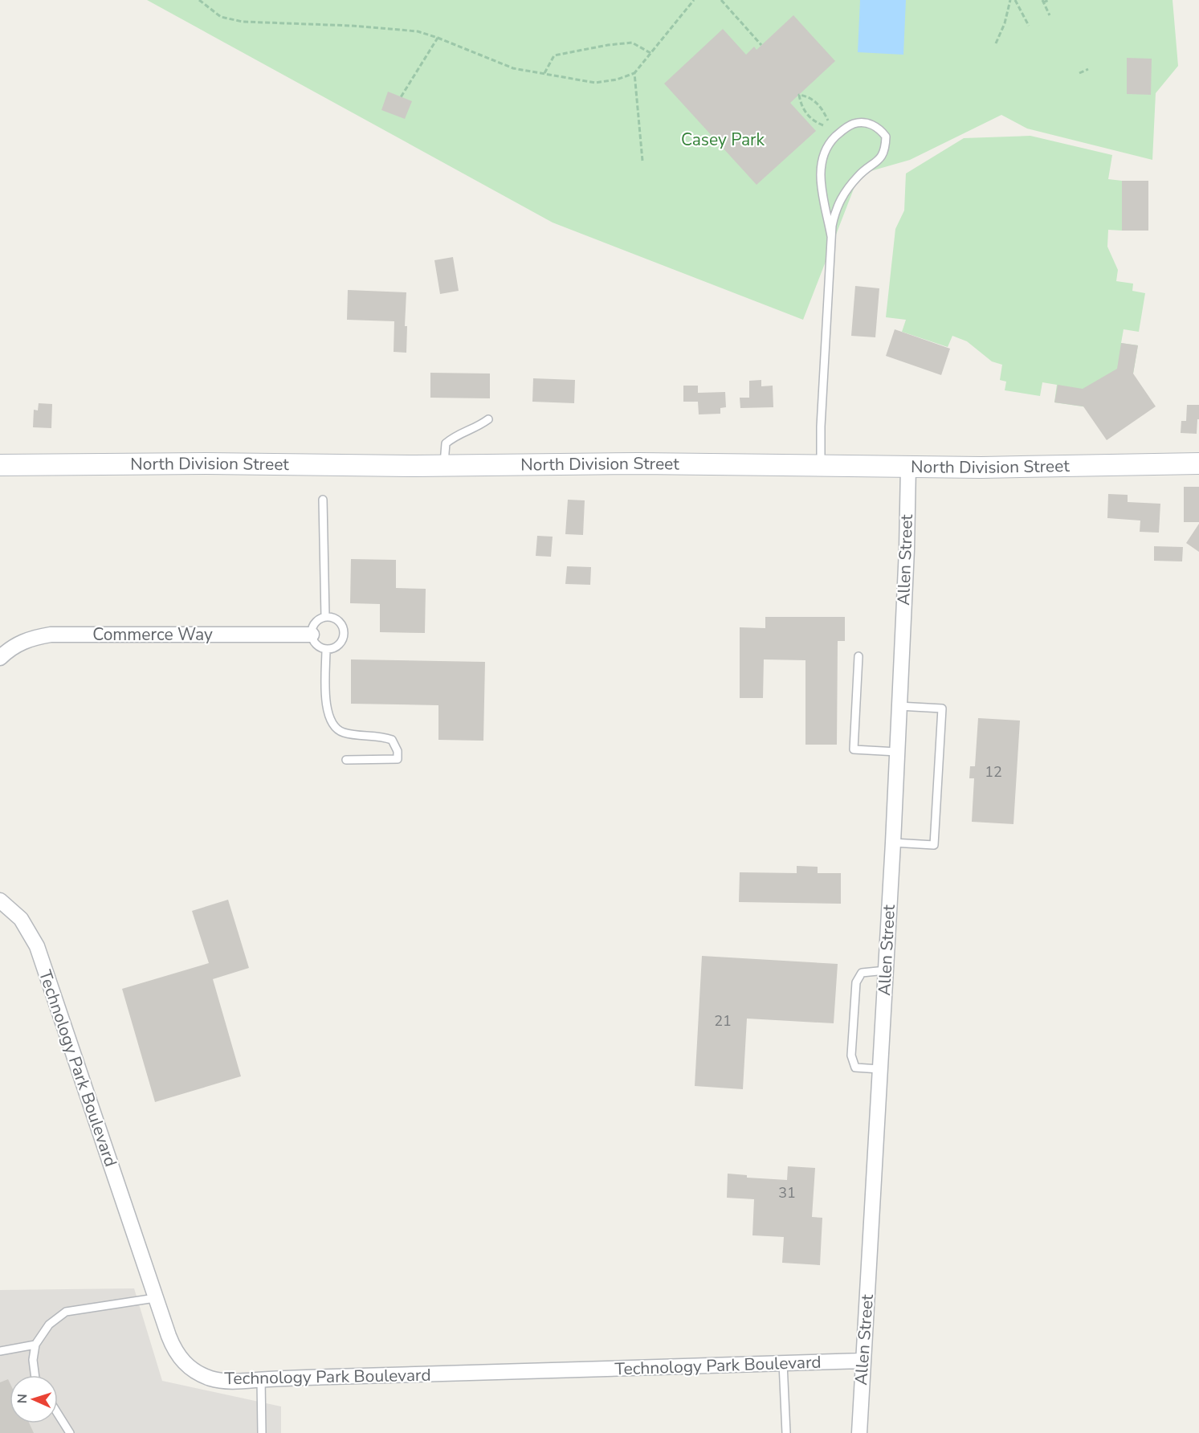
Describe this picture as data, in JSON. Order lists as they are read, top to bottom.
{
  "streets": {
    "street": [
      "North Division Street",
      "Allen Street",
      "Commerce Way",
      "Technology Park Boulevard"
    ]
  },
  "crossings": [
    ["North Division Street", "Allen Street"],
    ["Allen Street", "Technology Park Boulevard"]
  ],
  "parks": ["Casey Park"],
  "house_numbers": ["12", "21", "31"],
  "north": "left"
}
